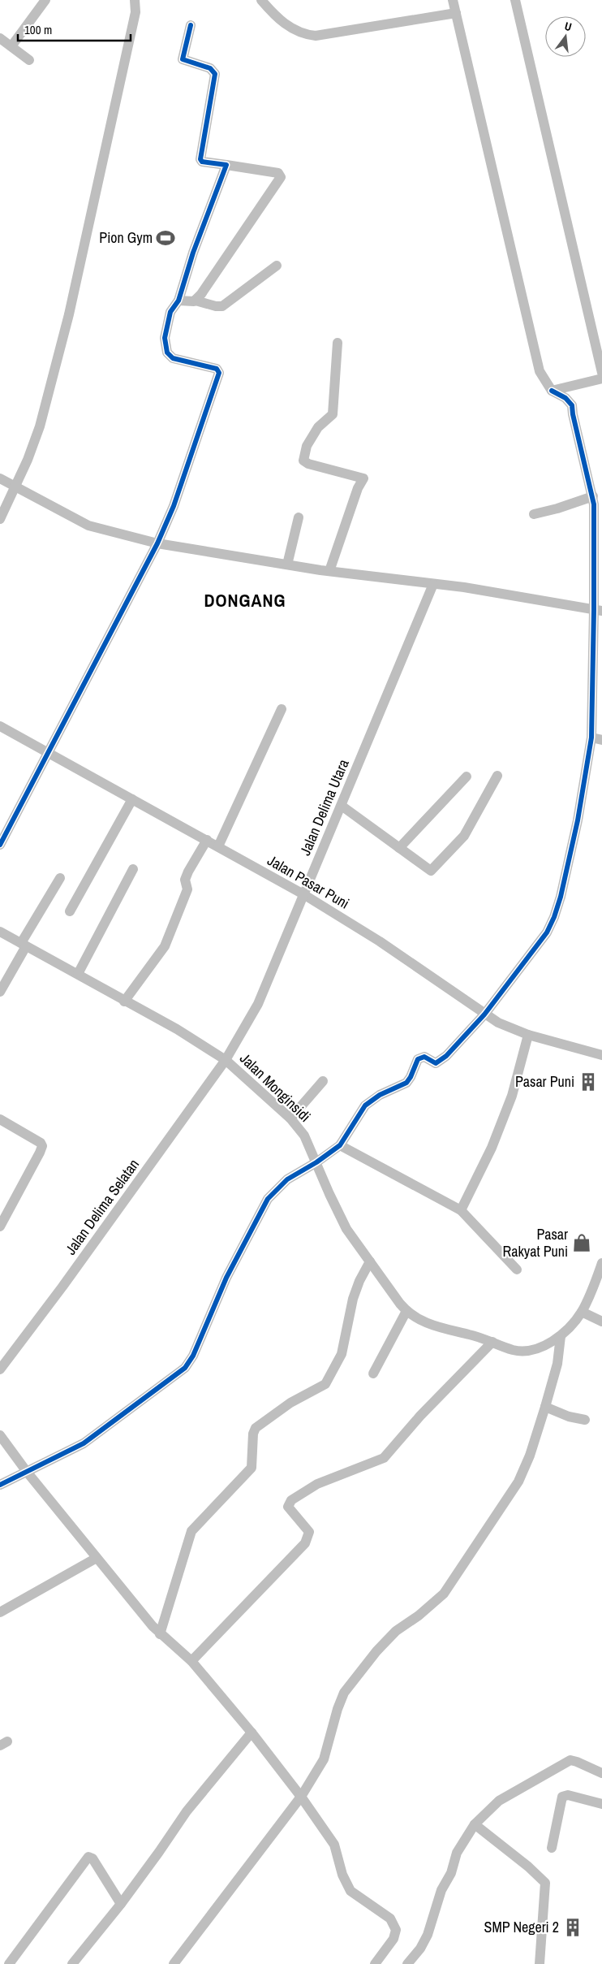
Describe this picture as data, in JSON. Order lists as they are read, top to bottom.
{
  "streets": {
    "street": [
      "Jalan Delima Utara",
      "Jalan Pasar Puni",
      "Jalan Monginsidi",
      "Jalan Delima Selatan"
    ]
  },
  "crossings": [
    ["Jalan Delima Utara", "Jalan Pasar Puni"],
    ["Jalan Delima Utara", "Jalan Monginsidi"],
    ["Jalan Delima Utara", "Jalan Delima Selatan"],
    ["Jalan Monginsidi", "Jalan Delima Selatan"]
  ],
  "districts": ["DONGANG"],
  "places": {
    "sports": ["Pion Gym"],
    "building": ["Pasar Puni", "SMP Negeri 2"],
    "shop": ["Pasar Rakyat Puni"]
  },
  "scale_bar": "100 m",
  "north": "top"
}
